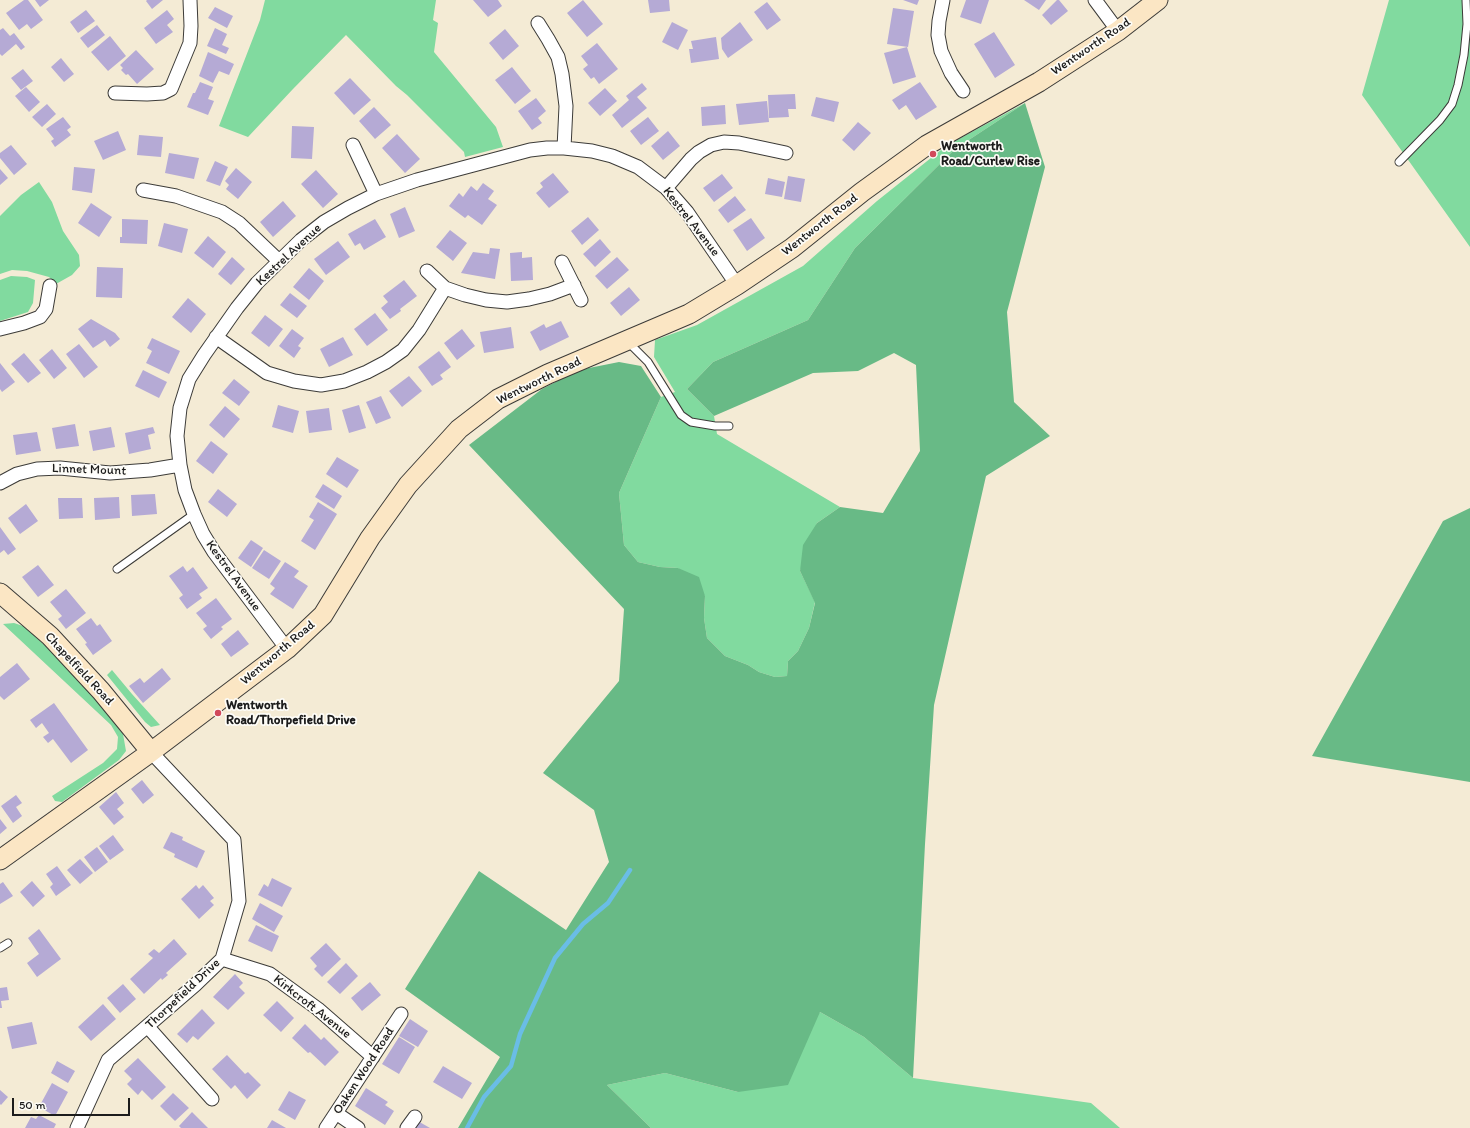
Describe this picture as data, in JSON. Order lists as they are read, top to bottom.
{
  "streets": {
    "street": [
      "Wentworth Road",
      "Kestrel Avenue",
      "Linnet Mount",
      "Chapelfield Road",
      "Thorpefield Drive",
      "Kirkcroft Avenue",
      "Oaken Wood Road"
    ]
  },
  "crossings": [
    ["Wentworth Road", "Kestrel Avenue"],
    ["Wentworth Road", "Chapelfield Road"],
    ["Wentworth Road", "Thorpefield Drive"],
    ["Kestrel Avenue", "Linnet Mount"],
    ["Chapelfield Road", "Thorpefield Drive"],
    ["Thorpefield Drive", "Kirkcroft Avenue"],
    ["Kirkcroft Avenue", "Oaken Wood Road"]
  ],
  "places": ["Wentworth Road/Curlew Rise", "Wentworth Road/Thorpefield Drive"],
  "scale_bar": "50 m"
}
